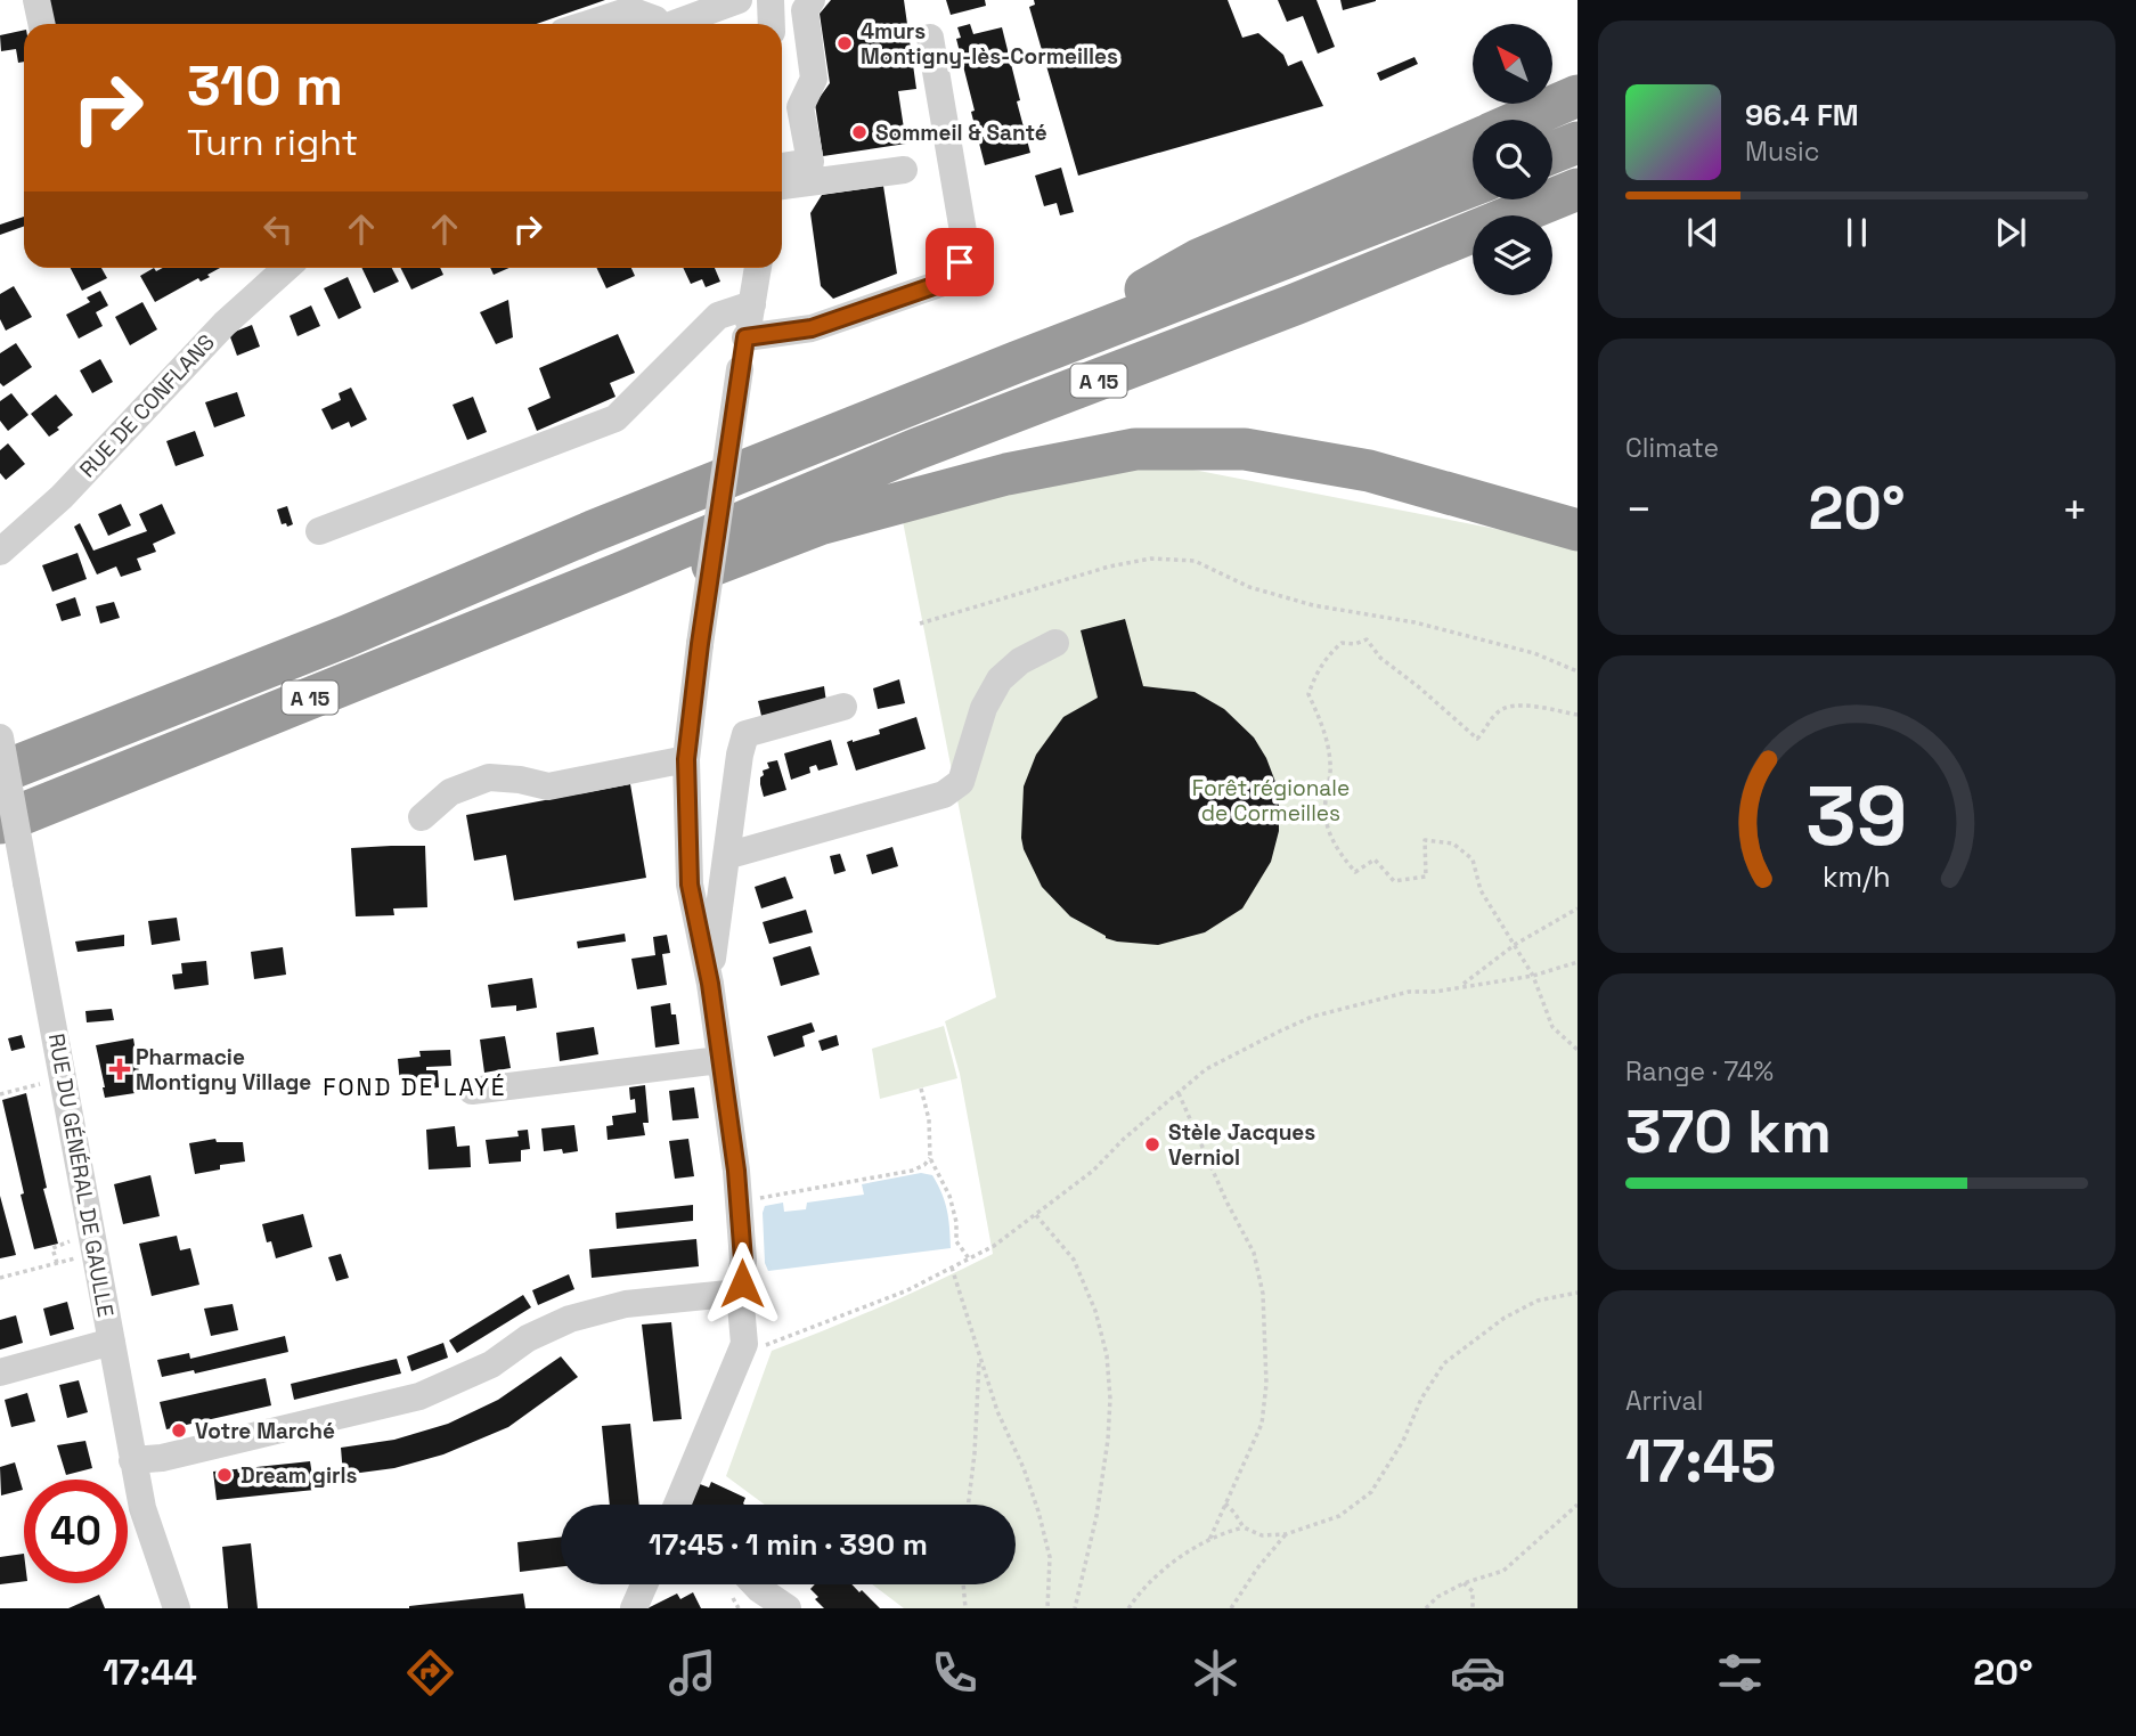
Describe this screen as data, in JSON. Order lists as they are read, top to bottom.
{
  "streets": {
    "highway": ["A 15"],
    "street": ["RUE DE CONFLANS", "RUE DU GÉNÉRAL DE GAULLE"]
  },
  "districts": ["FOND DE LAYÉ"],
  "parks": ["Forêt régionale de Cormeilles"],
  "places": {
    "other": [
      "4murs Montigny-lès-Cormeilles",
      "Sommeil & Santé",
      "Stèle Jacques Verniol",
      "Votre Marché",
      "Dream girls"
    ],
    "health": ["Pharmacie Montigny Village"]
  },
  "north": "top left",
  "page": {
    "turn": ["310 m", "Turn right"],
    "song": ["96.4 FM", "Music"],
    "tile": [
      "Climate",
      ["Range · 74%", "370 km"],
      ["Arrival", "17:45"]
    ],
    "heat": ["−", "20°", "+"],
    "limit": "40",
    "trip": "17:45 · 1 min · 390 m",
    "tabs": ["17:44", "20°"],
    "gauge": ["39", "km/h"]
  }
}
